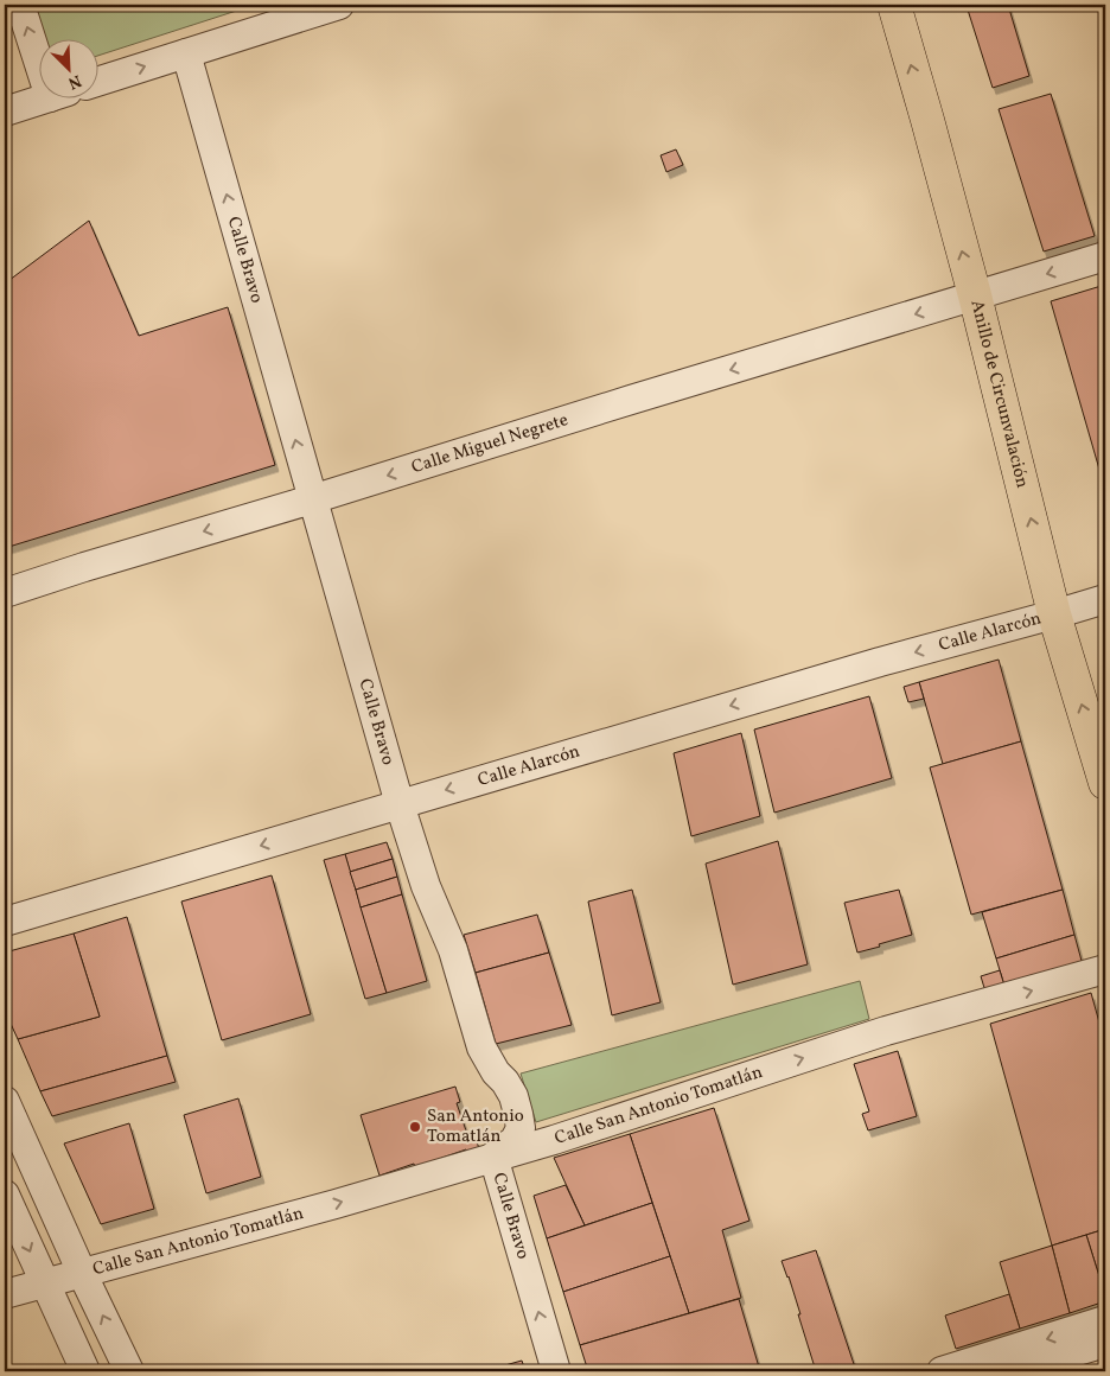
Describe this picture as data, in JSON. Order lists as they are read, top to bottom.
{
  "streets": {
    "main road": ["Anillo de Circunvalación"],
    "street": [
      "Calle Bravo",
      "Calle Miguel Negrete",
      "Calle Alarcón",
      "Calle San Antonio Tomatlán"
    ]
  },
  "crossings": [
    ["Calle Bravo", "Calle Miguel Negrete"],
    ["Calle Bravo", "Calle Alarcón"],
    ["Calle Bravo", "Calle San Antonio Tomatlán"],
    ["Anillo de Circunvalación", "Calle Miguel Negrete"],
    ["Anillo de Circunvalación", "Calle Alarcón"]
  ],
  "one_way": [
    "Calle Bravo",
    "Anillo de Circunvalación",
    "Calle Miguel Negrete",
    "Calle Alarcón",
    "Calle San Antonio Tomatlán"
  ],
  "places": ["San Antonio Tomatlán"],
  "north": "bottom right"
}
